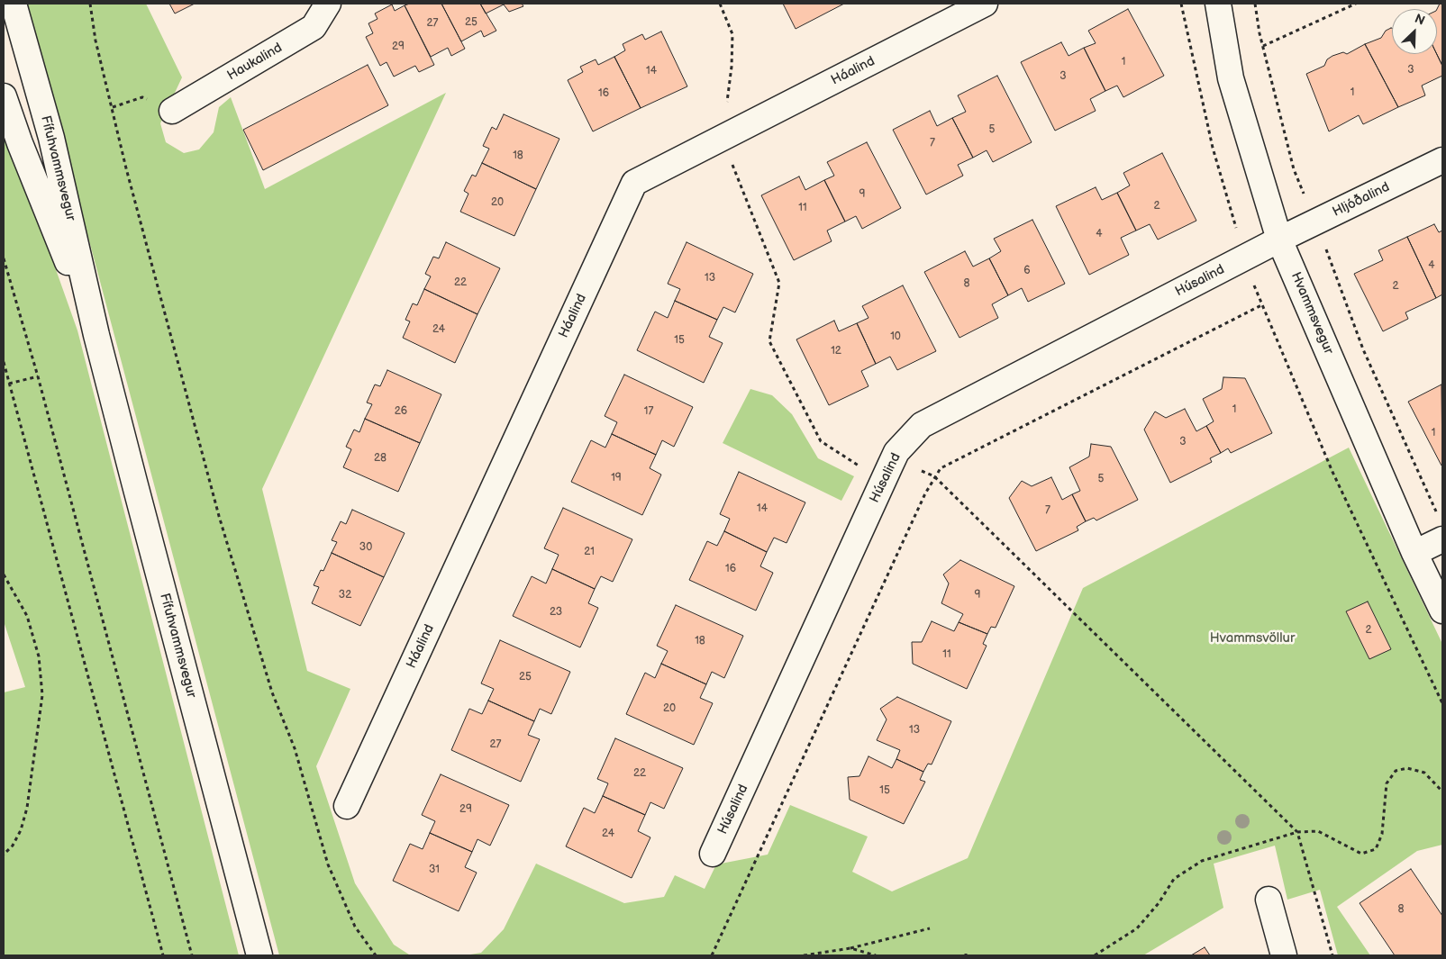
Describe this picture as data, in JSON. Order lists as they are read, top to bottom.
{
  "streets": {
    "street": [
      "Haukalind",
      "Háalind",
      "Fífuhvammsvegur",
      "Hljóðalind",
      "Húsalind",
      "Hvammsvegur"
    ]
  },
  "crossings": [
    ["Hljóðalind", "Húsalind"],
    ["Hljóðalind", "Hvammsvegur"],
    ["Húsalind", "Hvammsvegur"]
  ],
  "parks": ["Hvammsvöllur"],
  "house_numbers": [
    "25",
    "27",
    "29",
    "1",
    "3",
    "14",
    "3",
    "1",
    "16",
    "5",
    "7",
    "18",
    "9",
    "20",
    "2",
    "11",
    "4",
    "4",
    "6",
    "13",
    "22",
    "8",
    "2",
    "24",
    "10",
    "15",
    "12",
    "1",
    "26",
    "17",
    "1",
    "3",
    "28",
    "19",
    "5",
    "14",
    "7",
    "30",
    "21",
    "16",
    "32",
    "9",
    "23",
    "2",
    "18",
    "11",
    "25",
    "20",
    "13",
    "27",
    "22",
    "15",
    "29",
    "24",
    "31",
    "8"
  ],
  "north": "top right"
}
